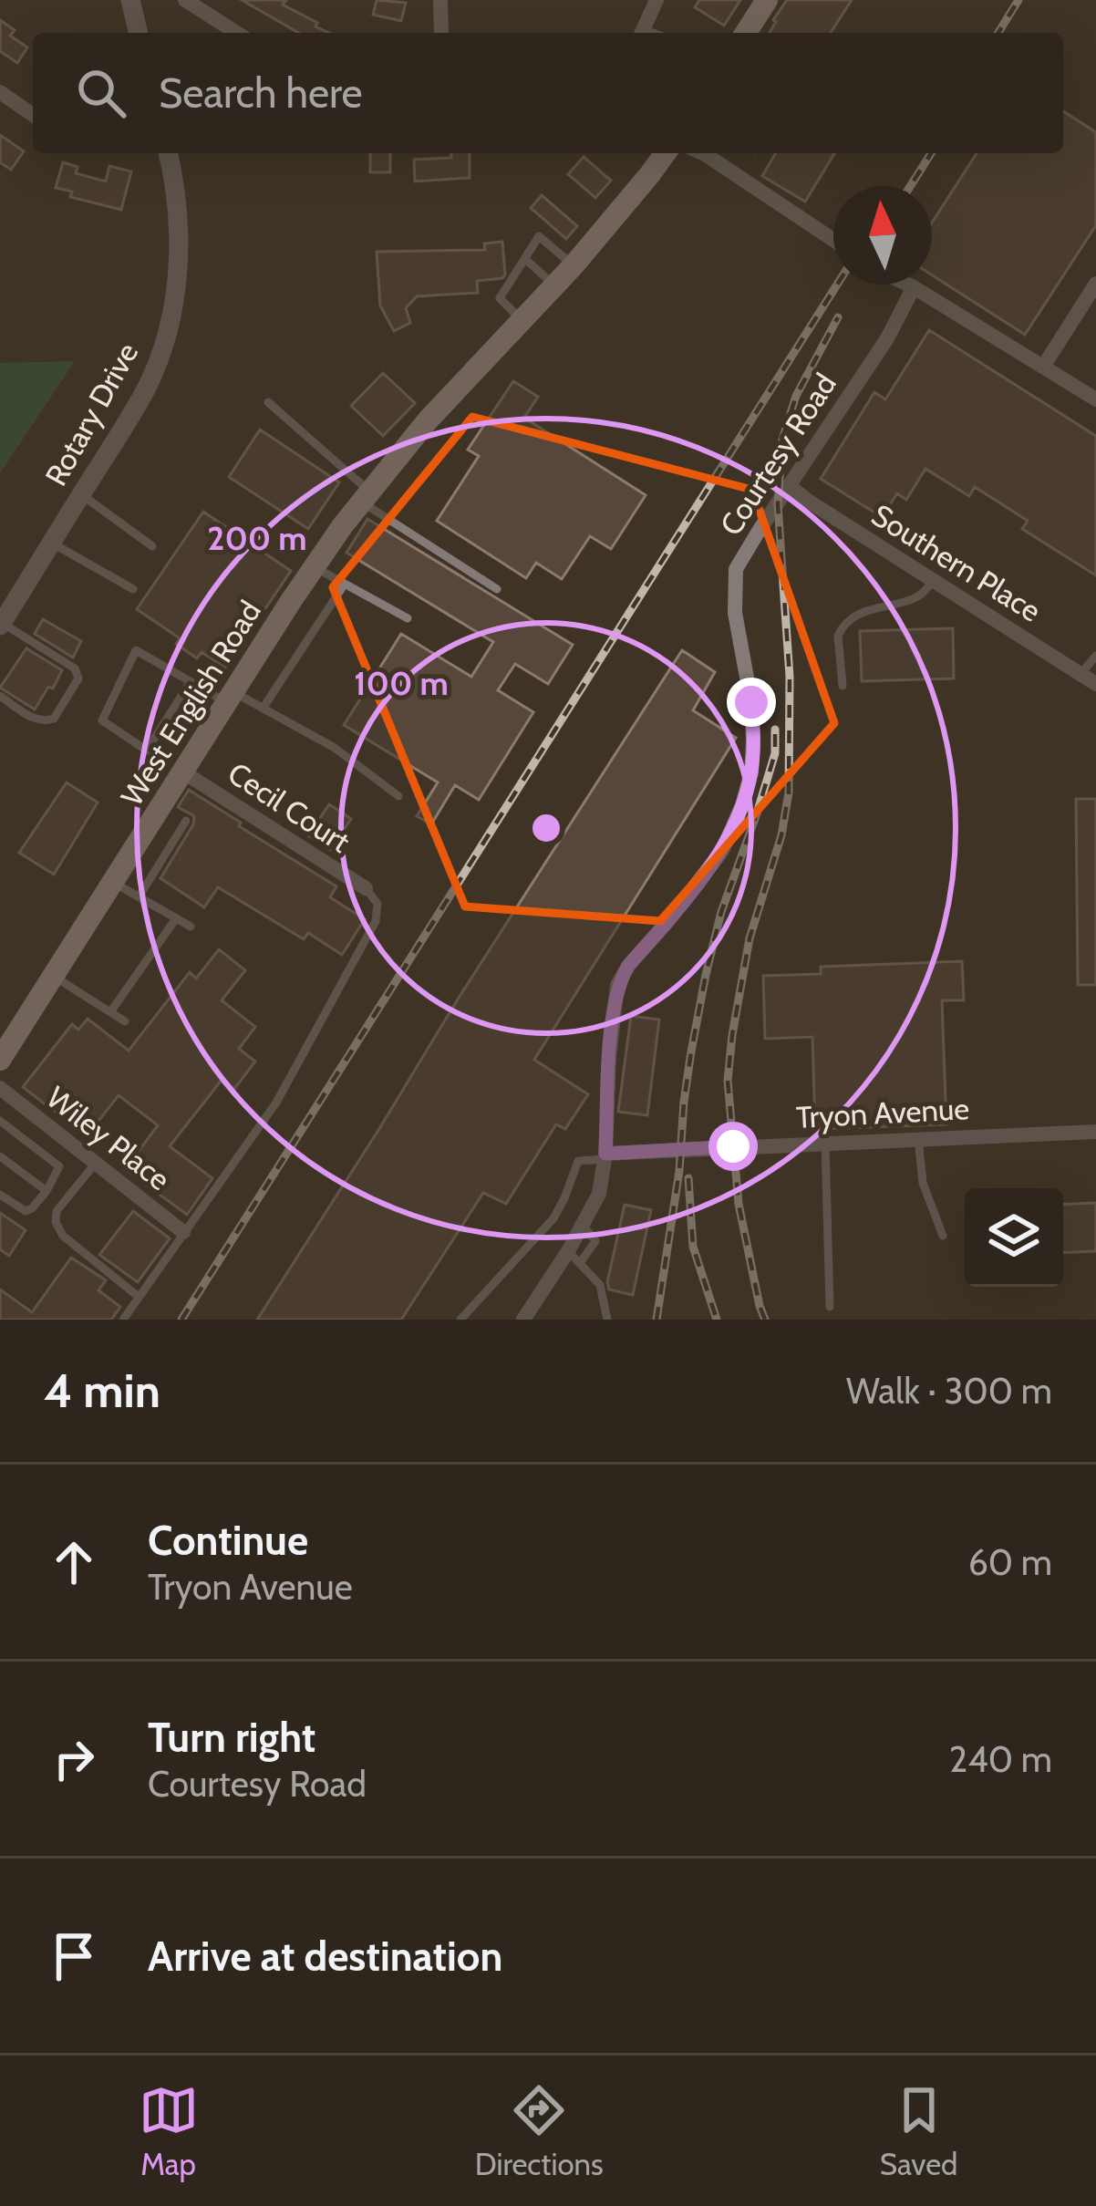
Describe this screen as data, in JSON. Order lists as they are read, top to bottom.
{
  "streets": {
    "main road": ["West English Road"],
    "street": [
      "Rotary Drive",
      "Courtesy Road",
      "Southern Place",
      "Cecil Court",
      "Tryon Avenue",
      "Wiley Place"
    ]
  },
  "crossings": [
    ["Courtesy Road", "Southern Place"],
    ["Courtesy Road", "Tryon Avenue"],
    ["West English Road", "Cecil Court"]
  ],
  "north": "top",
  "page": {
    "search": "Search here",
    "heading": ["4 min", "Walk · 300 m"],
    "list": [
      ["Continue", "Tryon Avenue", "60 m"],
      ["Turn right", "Courtesy Road", "240 m"],
      "Arrive at destination"
    ],
    "nav": ["Map", "Directions", "Saved"]
  },
  "rings": ["200 m", "100 m"]
}
